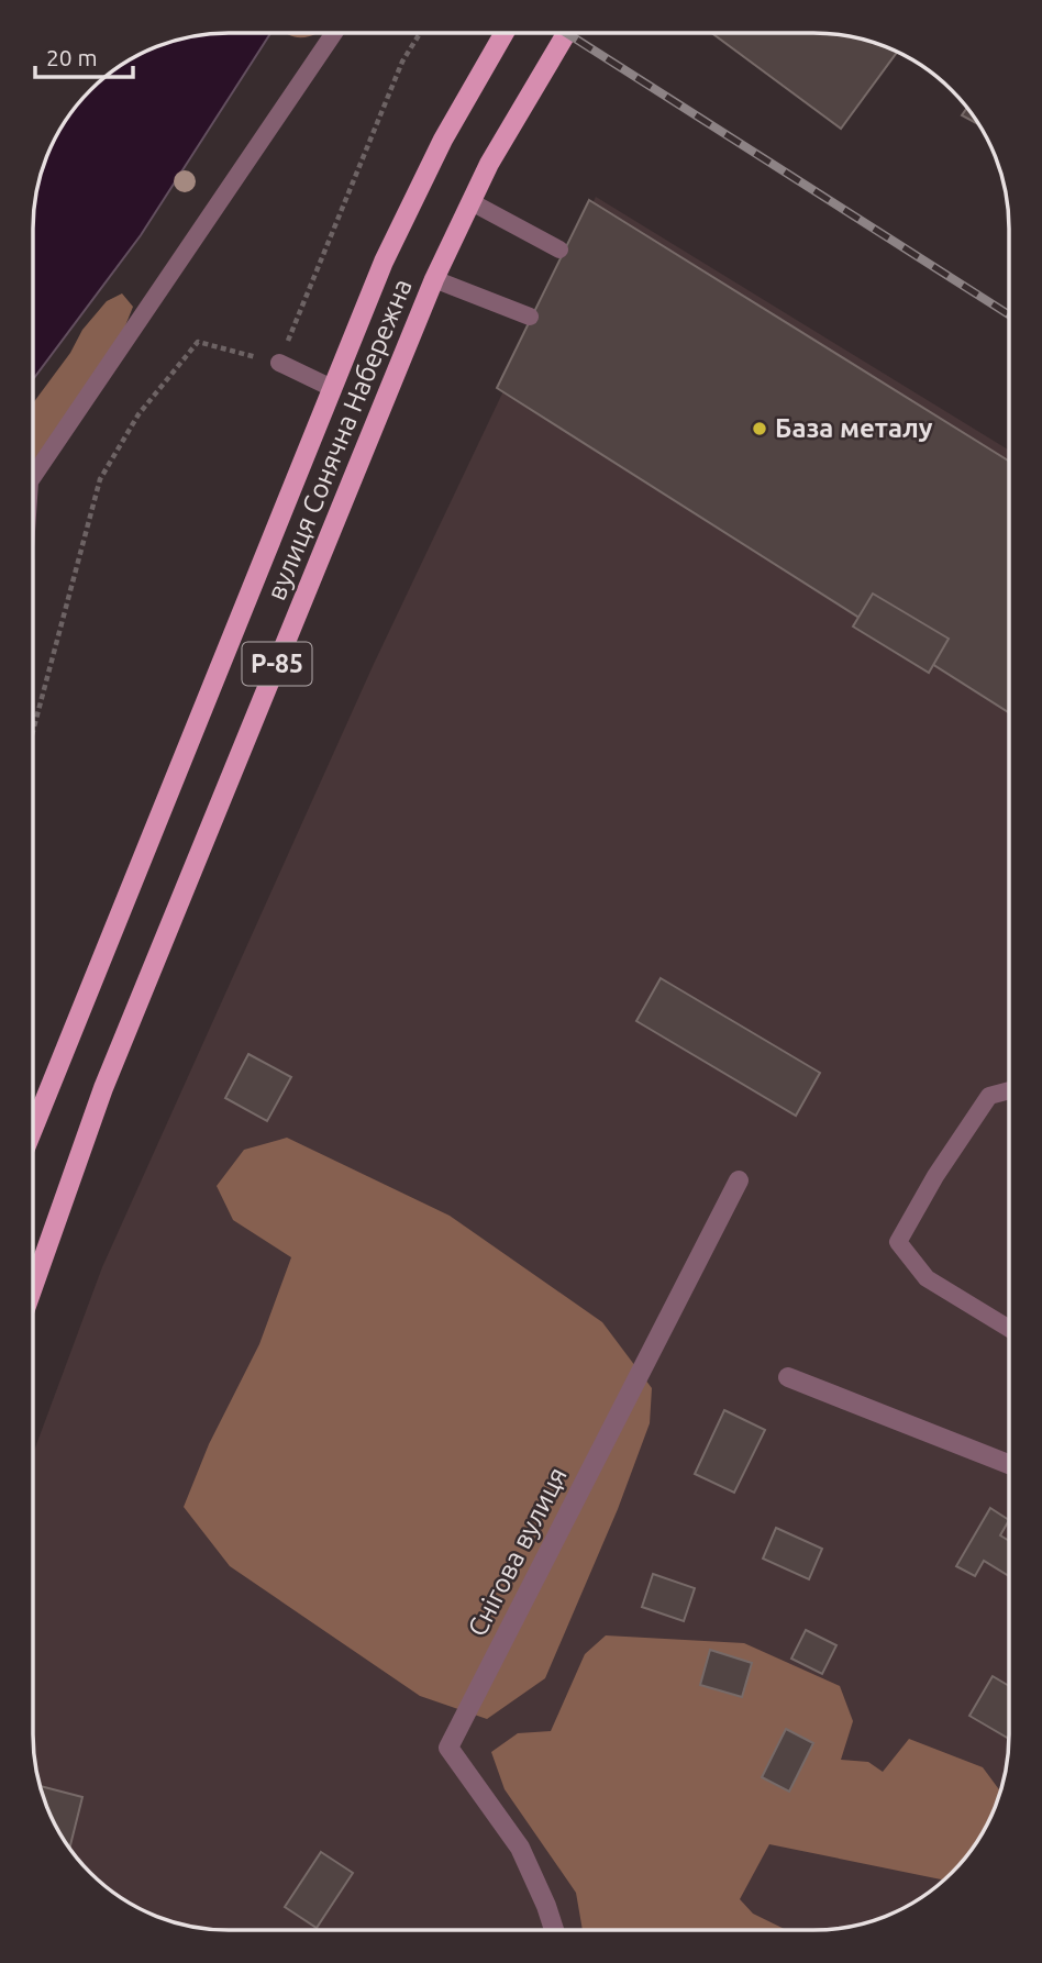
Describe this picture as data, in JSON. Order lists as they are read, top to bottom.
{
  "streets": {
    "main road": ["вулиця Сонячна Набережна", "Р-85"],
    "street": ["Снігова вулиця"]
  },
  "places": ["База металу"],
  "scale_bar": "20 m"
}
